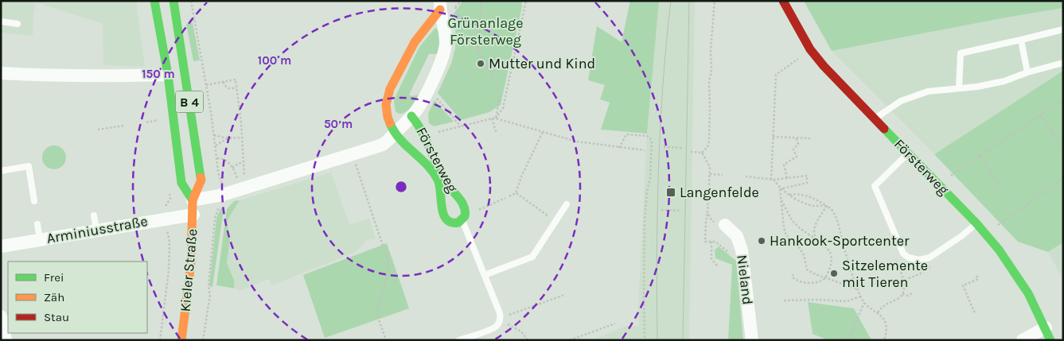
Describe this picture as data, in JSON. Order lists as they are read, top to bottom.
{
  "streets": {
    "street": [
      "B 4",
      "Försterweg",
      "Arminiusstraße",
      "Kieler Straße",
      "Nieland"
    ]
  },
  "crossings": [
    ["Försterweg", "Kieler Straße"],
    ["Arminiusstraße", "Kieler Straße"]
  ],
  "parks": ["Grünanlage Försterweg"],
  "places": {
    "other": ["Mutter und Kind", "Hankook-Sportcenter", "Sitzelemente mit Tieren"],
    "transit": ["Langenfelde"]
  },
  "legend": ["Frei", "Zäh", "Stau"],
  "rings": ["100 m", "150 m", "50 m"]
}
